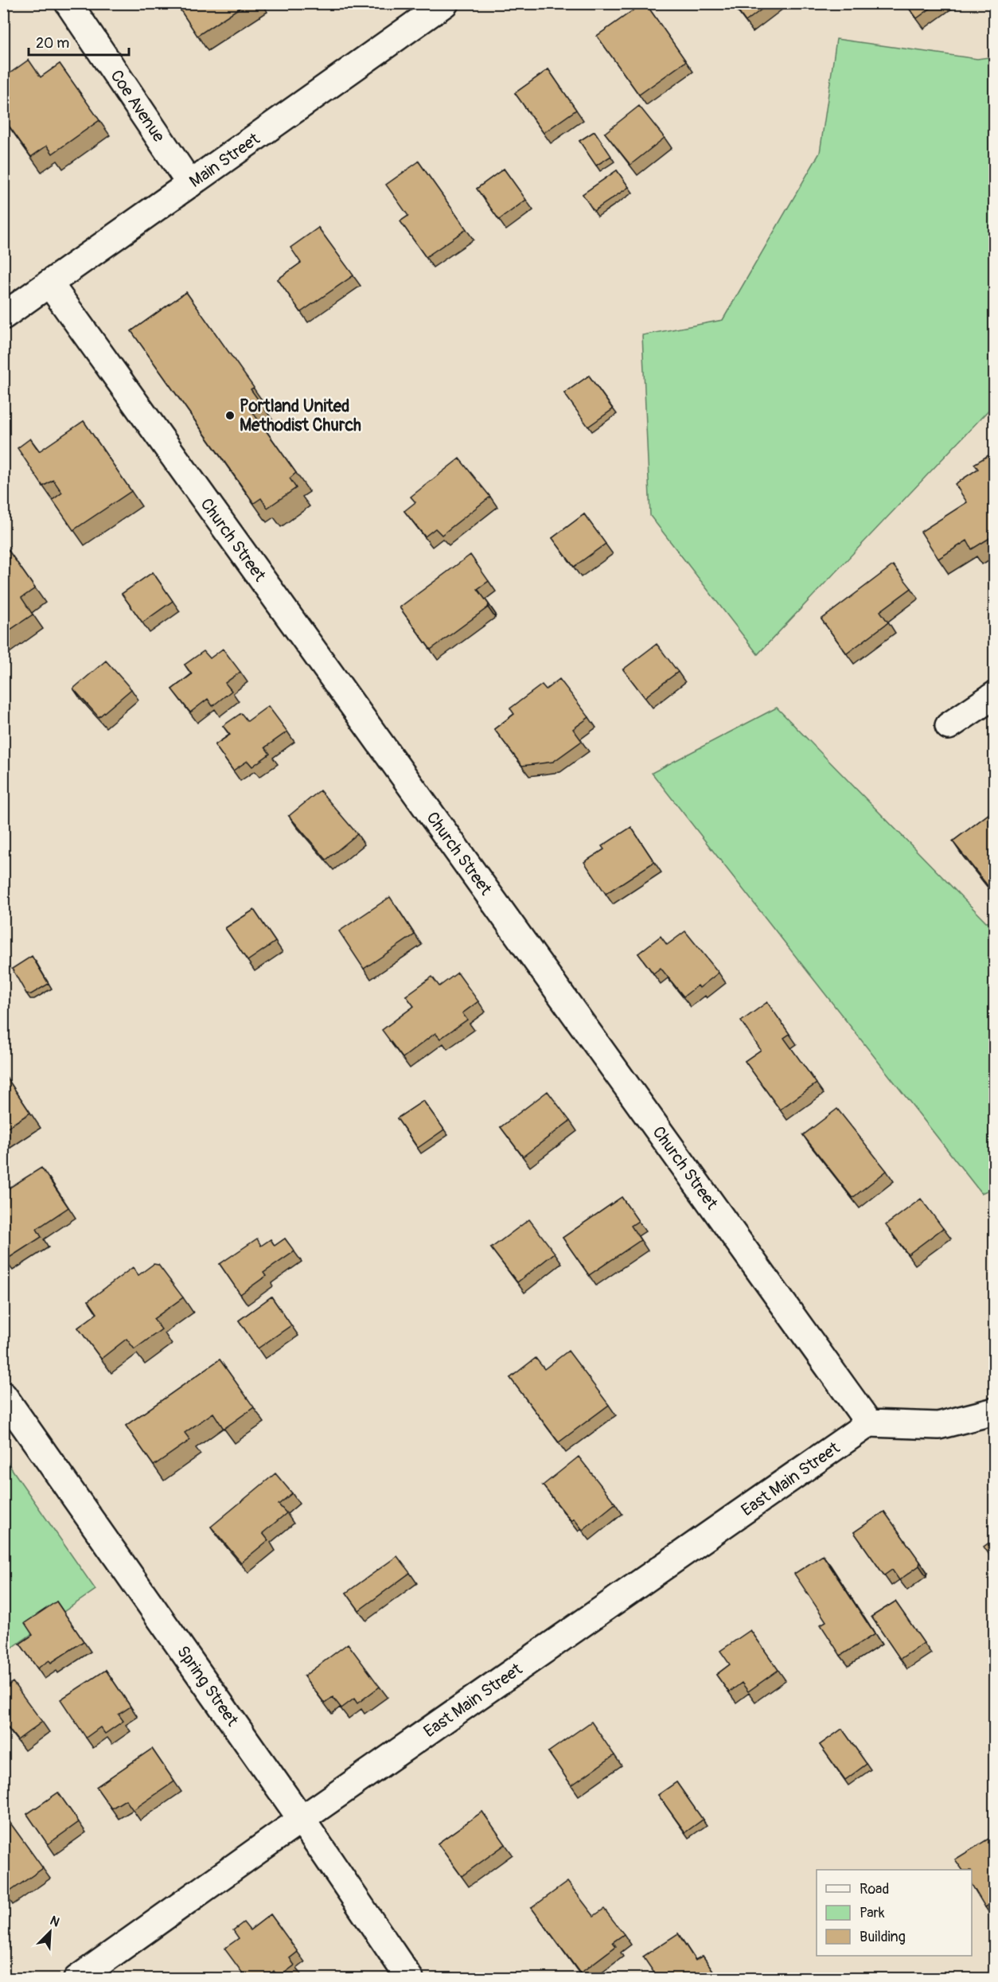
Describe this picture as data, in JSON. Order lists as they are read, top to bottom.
{
  "streets": {
    "street": [
      "Coe Avenue",
      "Main Street",
      "Church Street",
      "East Main Street",
      "Spring Street"
    ]
  },
  "crossings": [
    ["Coe Avenue", "Main Street"],
    ["Main Street", "Church Street"],
    ["Church Street", "East Main Street"],
    ["East Main Street", "Spring Street"]
  ],
  "places": ["Portland United Methodist Church"],
  "legend": ["Road", "Park", "Building"],
  "scale_bar": "20 m",
  "north": "top right"
}
